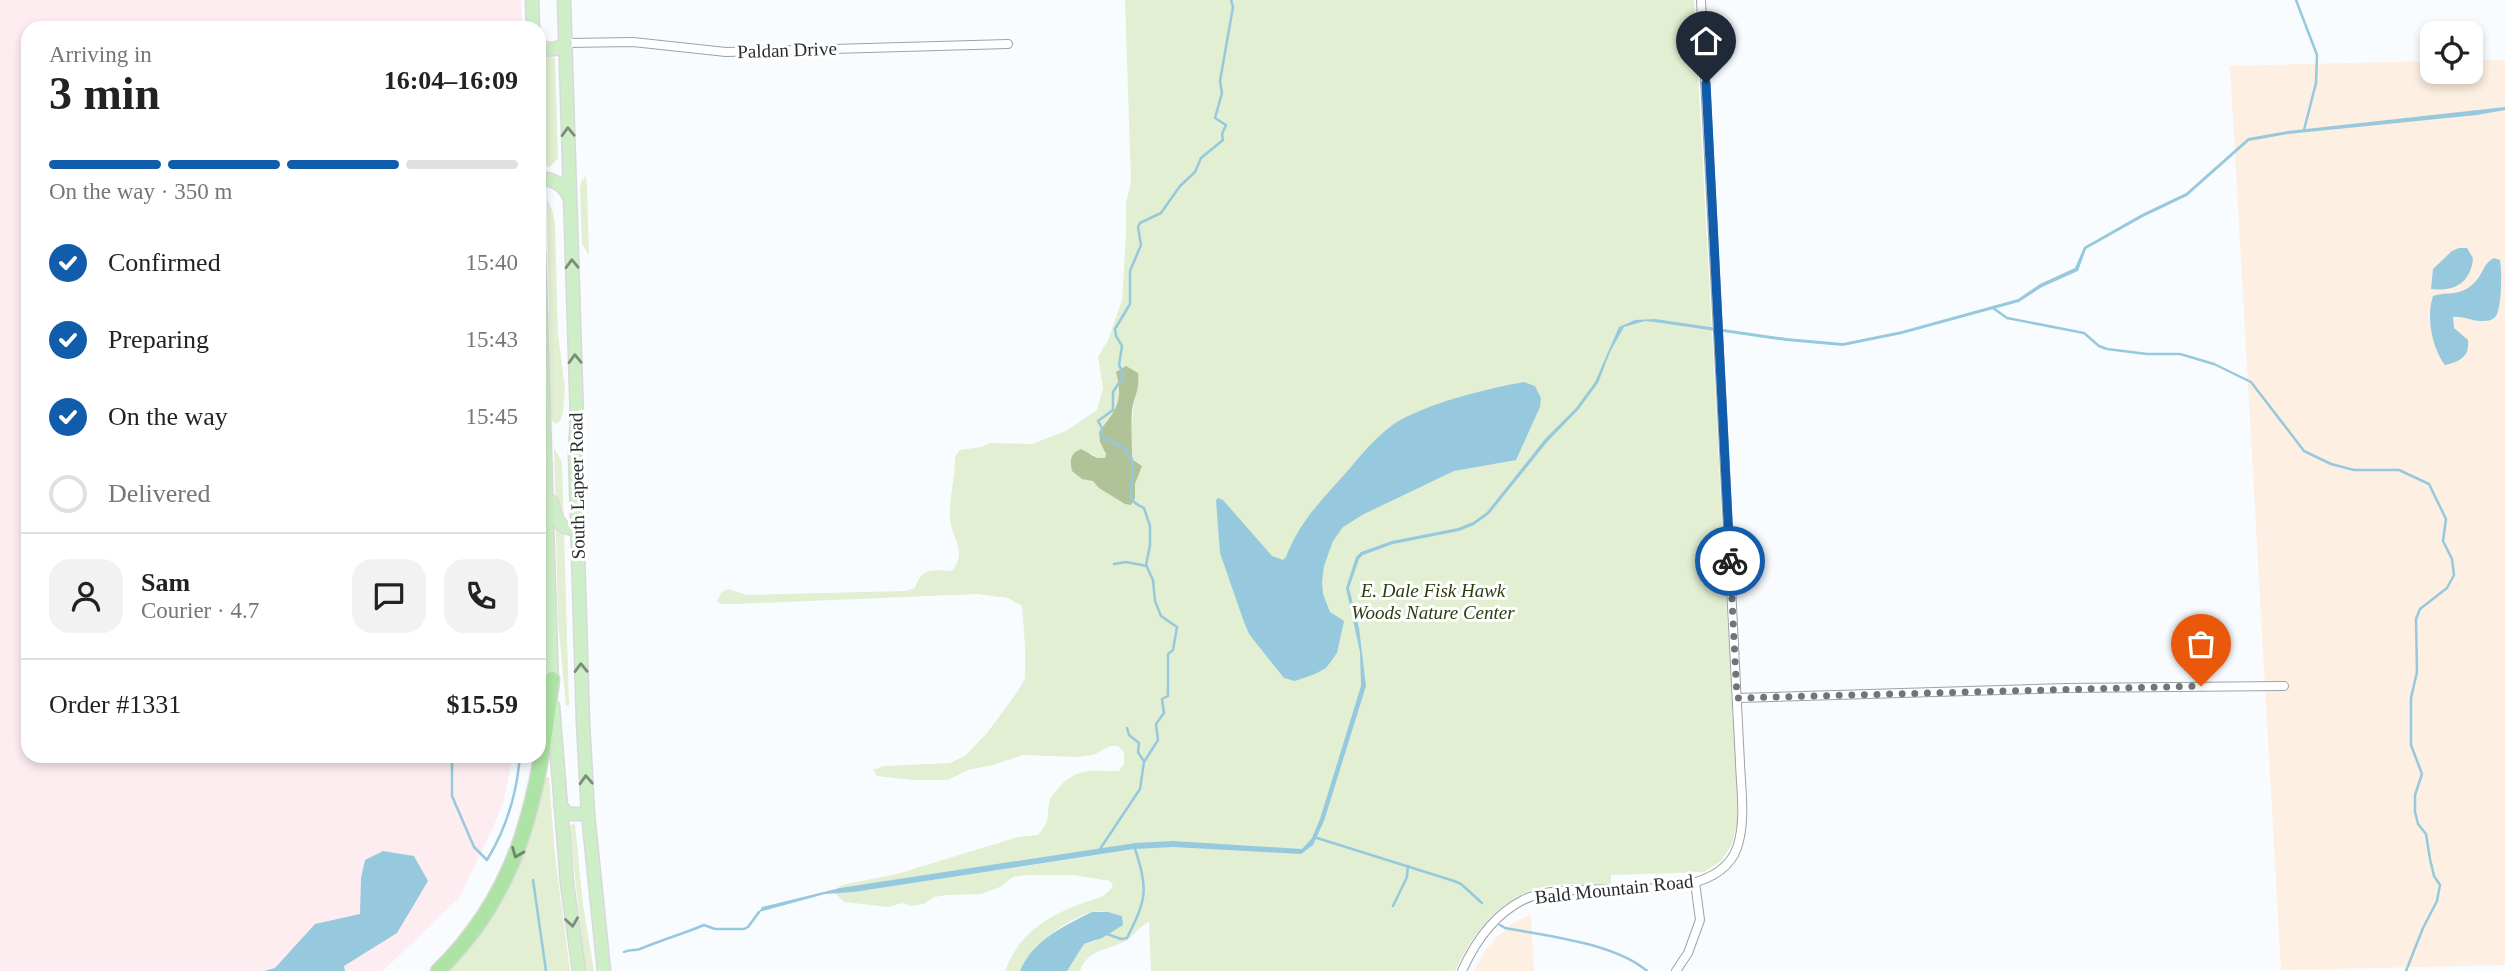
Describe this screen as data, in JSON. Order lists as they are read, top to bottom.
{
  "streets": {
    "main road": ["South Lapeer Road"],
    "street": ["Paldan Drive", "Bald Mountain Road"]
  },
  "crossings": [
    ["Paldan Drive", "South Lapeer Road"]
  ],
  "parks": ["E. Dale Fisk Hawk Woods Nature Center"],
  "page": {
    "heading": ["3 min", "Arriving in", "16:04–16:09"],
    "panel": [
      "Sam",
      "Courier · 4.7",
      "Order #1331",
      "$15.59"
    ],
    "bar": "On the way · 350 m",
    "list": [
      ["Confirmed", "15:40"],
      ["Preparing", "15:43"],
      ["On the way", "15:45"],
      "Delivered"
    ]
  }
}
